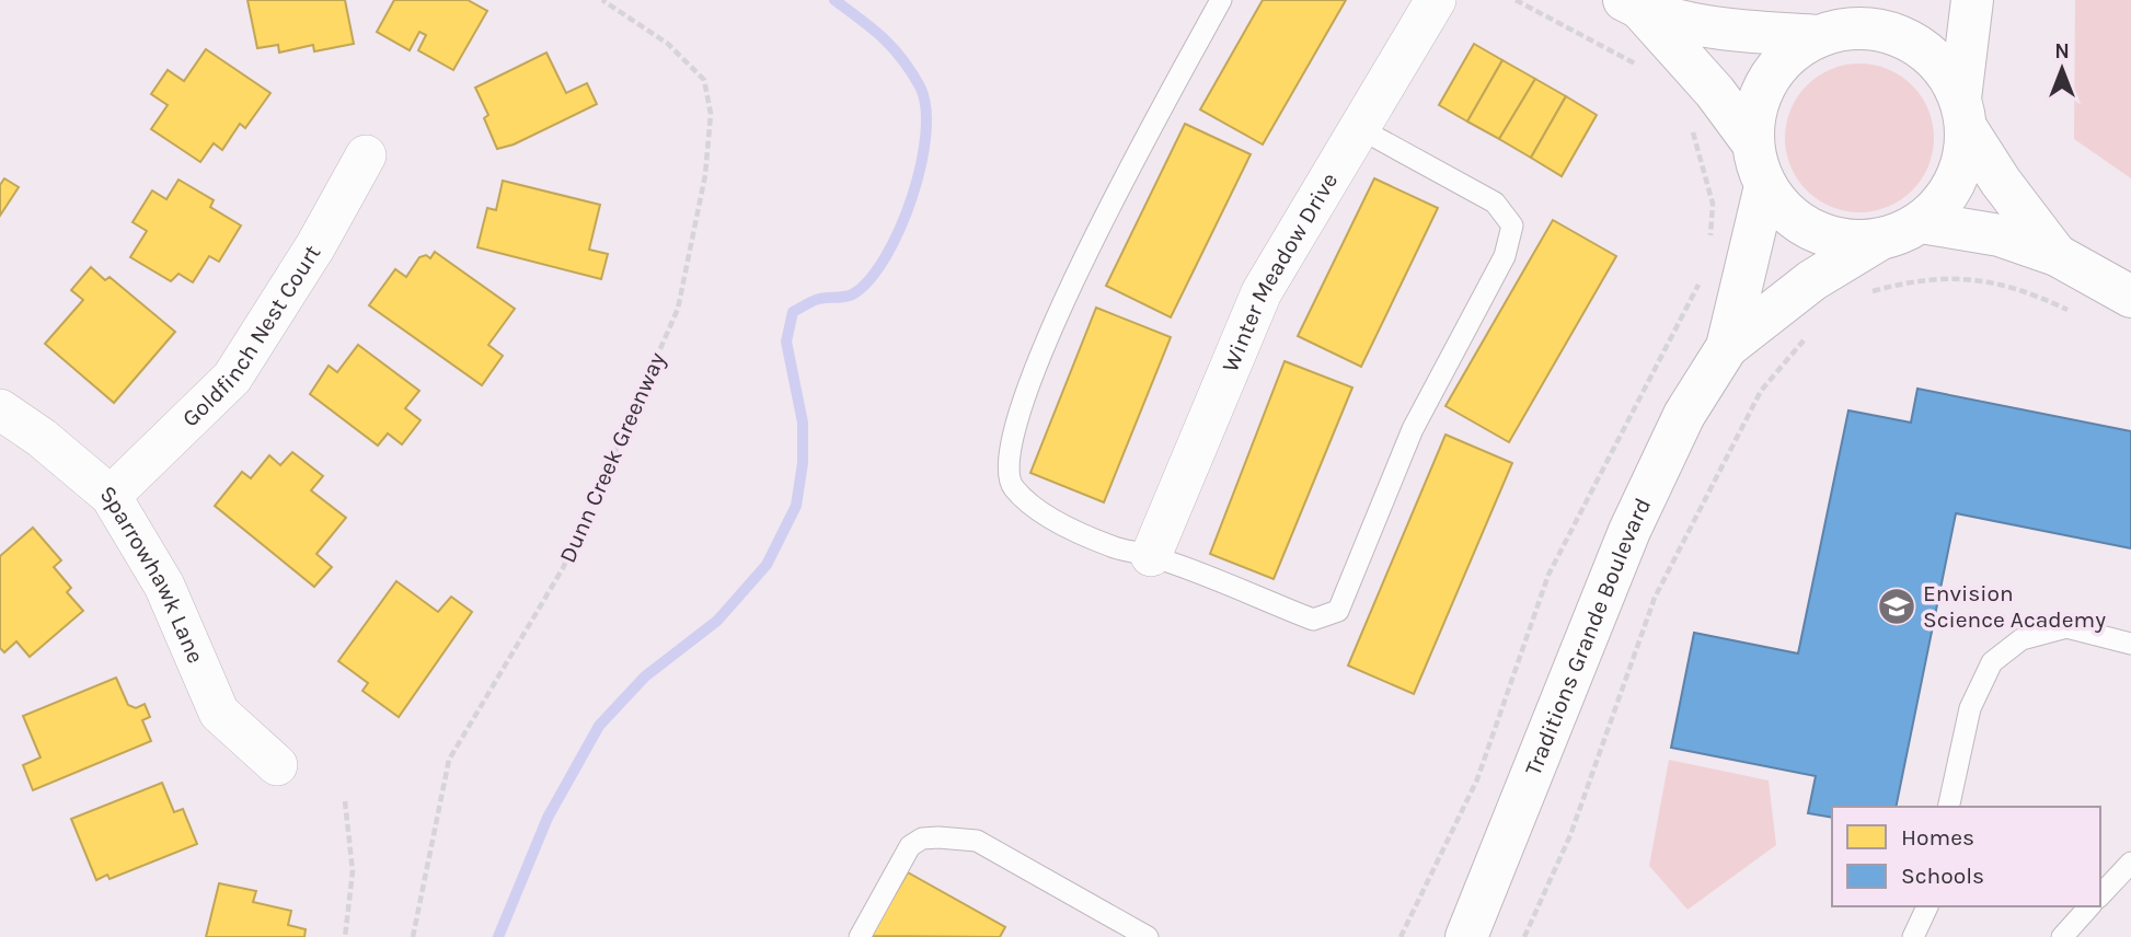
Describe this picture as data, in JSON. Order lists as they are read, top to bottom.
{
  "streets": {
    "main road": ["Traditions Grande Boulevard"],
    "street": ["Winter Meadow Drive", "Goldfinch Nest Court", "Sparrowhawk Lane"],
    "path": ["Dunn Creek Greenway"]
  },
  "crossings": [
    ["Goldfinch Nest Court", "Sparrowhawk Lane"]
  ],
  "places": {
    "school or university": ["Envision Science Academy"]
  },
  "legend": ["Homes", "Schools"],
  "north": "top"
}
